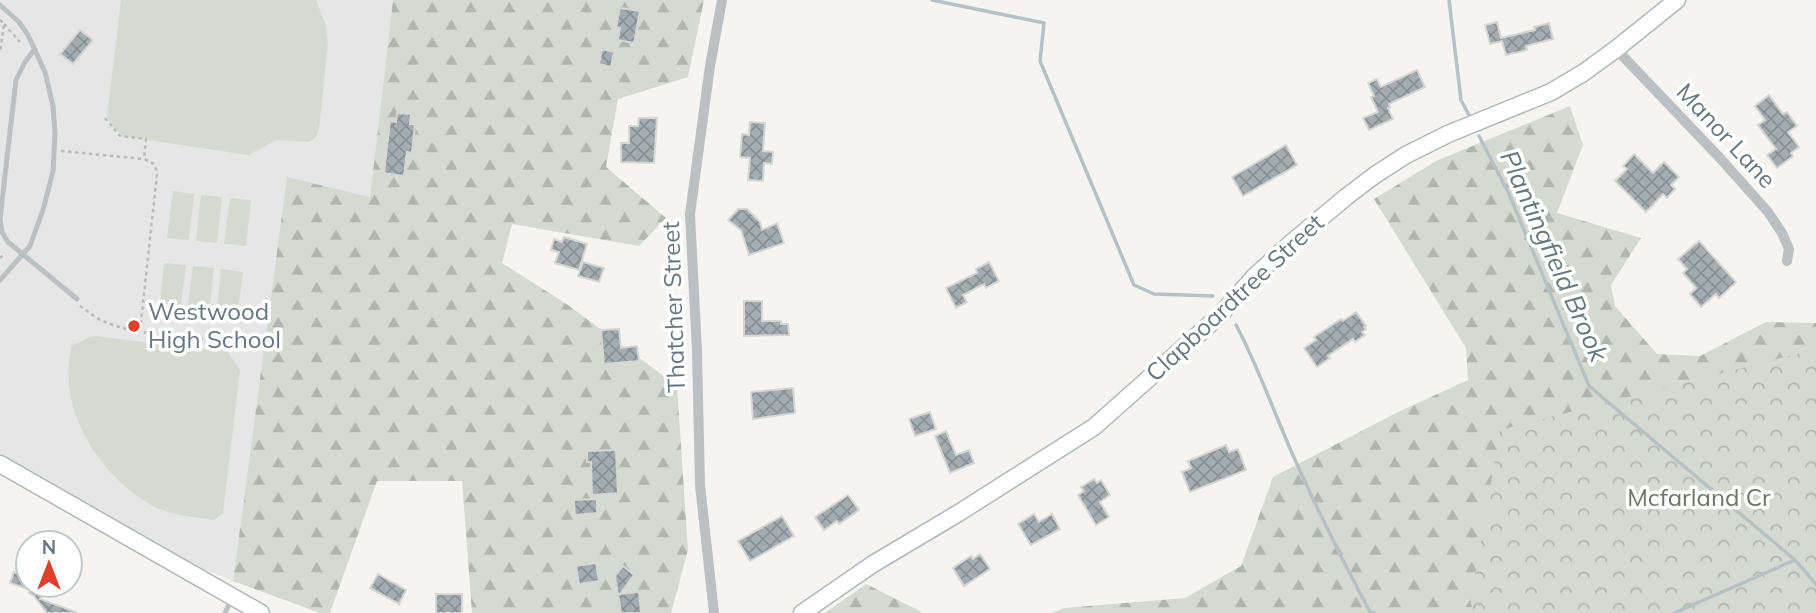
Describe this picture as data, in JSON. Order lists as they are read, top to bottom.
{
  "streets": {
    "main road": ["Clapboardtree Street"],
    "street": ["Manor Lane", "Thatcher Street"]
  },
  "crossings": [
    ["Manor Lane", "Clapboardtree Street"]
  ],
  "water": ["Plantingfield Brook"],
  "parks": ["Mcfarland Cr"],
  "places": ["Westwood High School"],
  "north": "top"
}
